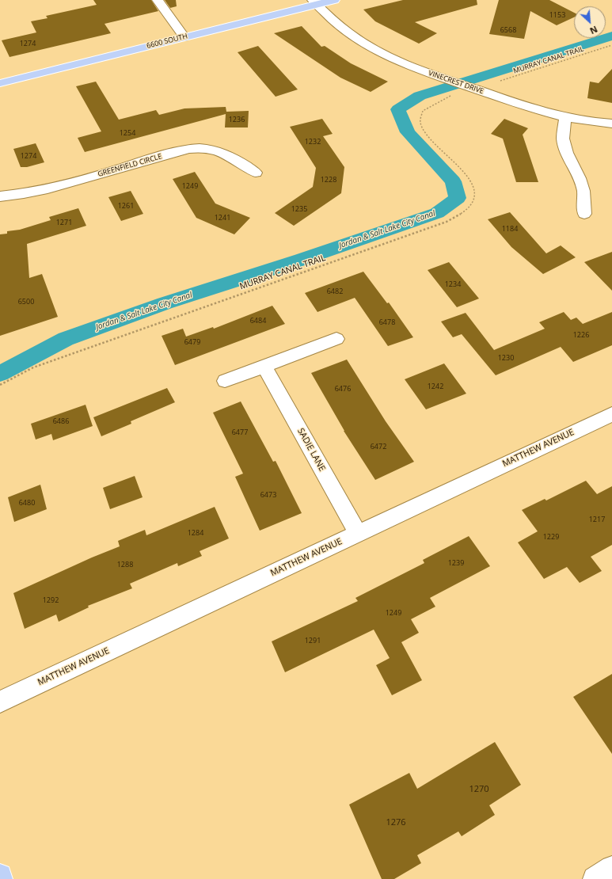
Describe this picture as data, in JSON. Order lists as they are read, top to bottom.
{
  "streets": {
    "main road": ["6600 SOUTH"],
    "street": [
      "VINECREST DRIVE",
      "GREENFIELD CIRCLE",
      "MATTHEW AVENUE",
      "SADIE LANE"
    ],
    "path": ["MURRAY CANAL TRAIL"]
  },
  "crossings": [
    ["6600 SOUTH", "VINECREST DRIVE"],
    ["MATTHEW AVENUE", "SADIE LANE"]
  ],
  "water": ["Jordan & Salt Lake City Canal"],
  "house_numbers": [
    "1153",
    "6568",
    "1274",
    "1236",
    "1254",
    "1232",
    "1274",
    "1228",
    "1249",
    "1261",
    "1235",
    "1241",
    "1271",
    "1184",
    "1234",
    "6482",
    "6500",
    "6484",
    "6478",
    "1226",
    "6479",
    "1230",
    "1242",
    "6476",
    "6486",
    "6477",
    "6472",
    "6473",
    "6480",
    "1217",
    "1284",
    "1229",
    "1239",
    "1288",
    "1292",
    "1249",
    "1291",
    "1270",
    "1276"
  ],
  "north": "bottom right"
}
